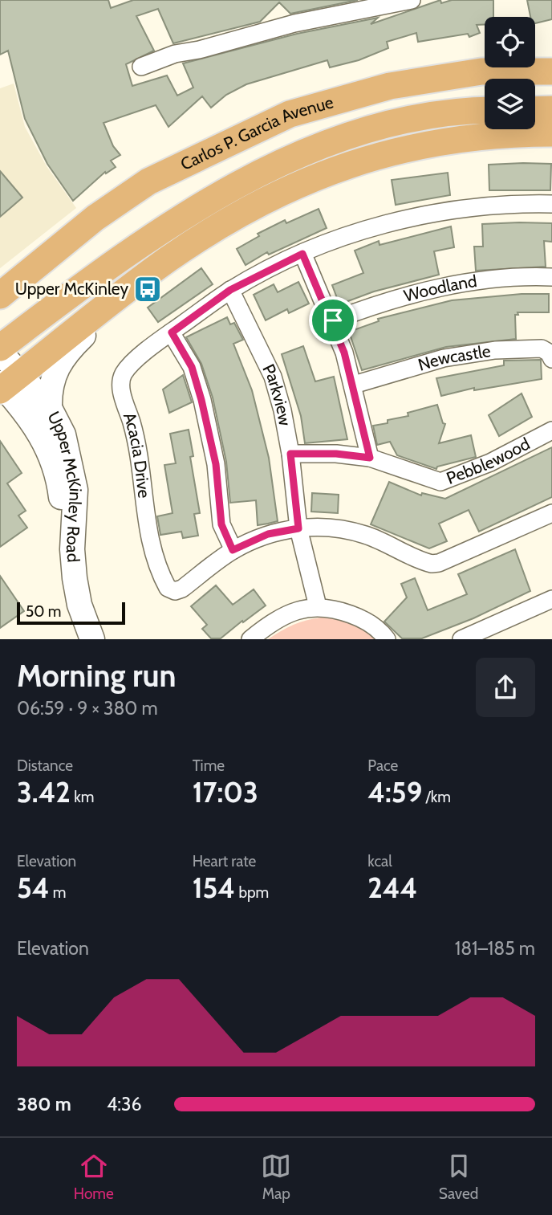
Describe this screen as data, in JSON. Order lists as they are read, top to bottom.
{
  "streets": {
    "main road": ["Carlos P. Garcia Avenue", "Upper McKinley Road"],
    "street": [
      "Woodland",
      "Newcastle",
      "Parkview",
      "Acacia Drive",
      "Pebblewood"
    ]
  },
  "crossings": [
    ["Carlos P. Garcia Avenue", "Upper McKinley Road"],
    ["Parkview", "Acacia Drive"],
    ["Parkview", "Pebblewood"]
  ],
  "places": {
    "bus stop": ["Upper McKinley"]
  },
  "scale_bar": "50 m",
  "page": {
    "scale": "50 m",
    "heading": ["Morning run", "06:59 · 9 × 380 m"],
    "stats": [
      ["Distance", "3.42 km"],
      ["Time", "17:03"],
      ["Pace", "4:59 /km"],
      ["Elevation", "54 m"],
      ["Heart rate", "154 bpm"],
      ["kcal", "244"]
    ],
    "chart": ["Elevation", "181–185 m"],
    "list": [
      {
        "name": "380 m",
        "note": "4:36"
      }
    ],
    "tabs": ["Home", "Map", "Saved"]
  }
}
